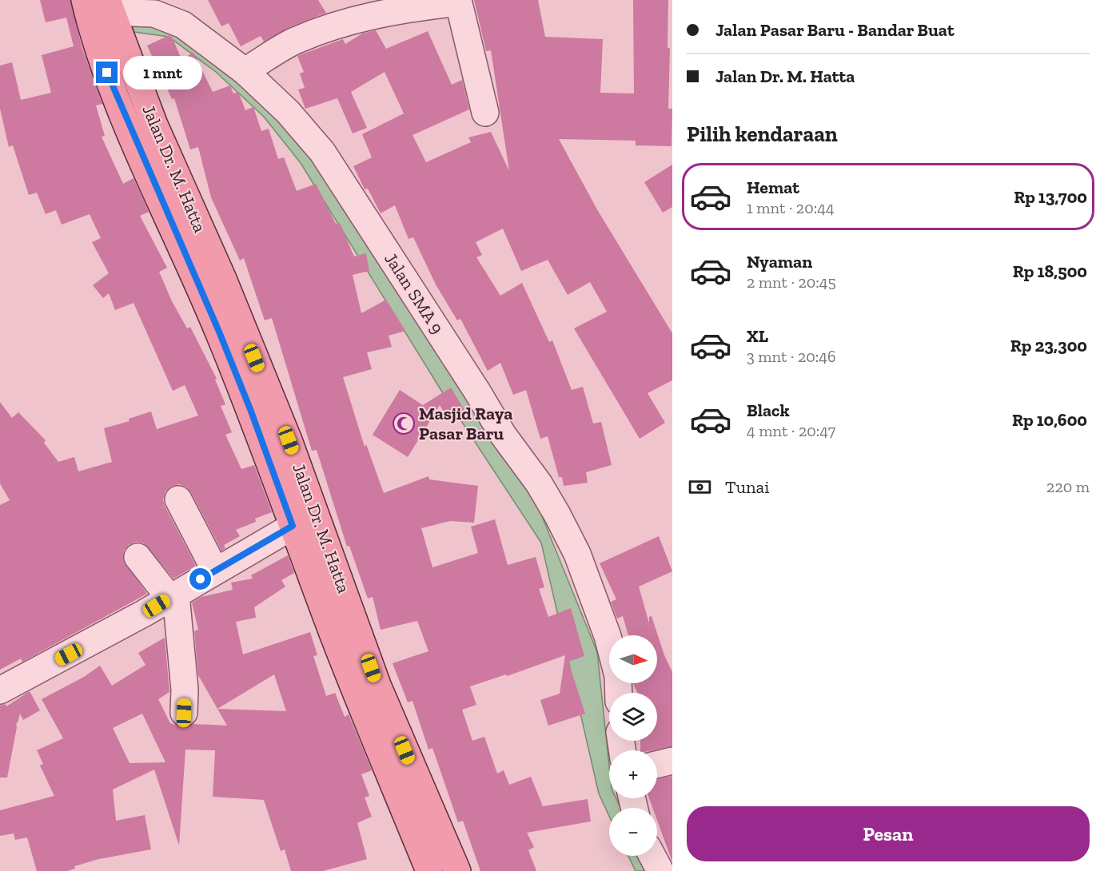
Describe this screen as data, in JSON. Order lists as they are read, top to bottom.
{
  "streets": {
    "main road": ["Jalan Dr. M. Hatta"],
    "street": ["Jalan SMA 9"]
  },
  "crossings": [
    ["Jalan Dr. M. Hatta", "Jalan SMA 9"]
  ],
  "places": {
    "mosque": ["Masjid Raya Pasar Baru"]
  },
  "north": "right",
  "page": {
    "banner": ["Jalan Pasar Baru - Bandar Buat", "Jalan Dr. M. Hatta"],
    "bubble": "1 mnt",
    "heading": "Pilih kendaraan",
    "list": [
      {
        "name": "Hemat",
        "note": "1 mnt · 20:44",
        "value": "Rp 13,700"
      },
      {
        "name": "Nyaman",
        "note": "2 mnt · 20:45",
        "value": "Rp 18,500"
      },
      {
        "name": "XL",
        "note": "3 mnt · 20:46",
        "value": "Rp 23,300"
      },
      {
        "name": "Black",
        "note": "4 mnt · 20:47",
        "value": "Rp 10,600"
      }
    ],
    "pay": ["Tunai", "220 m"],
    "map_buttons": ["+", "−"],
    "buttons": "Pesan"
  }
}
